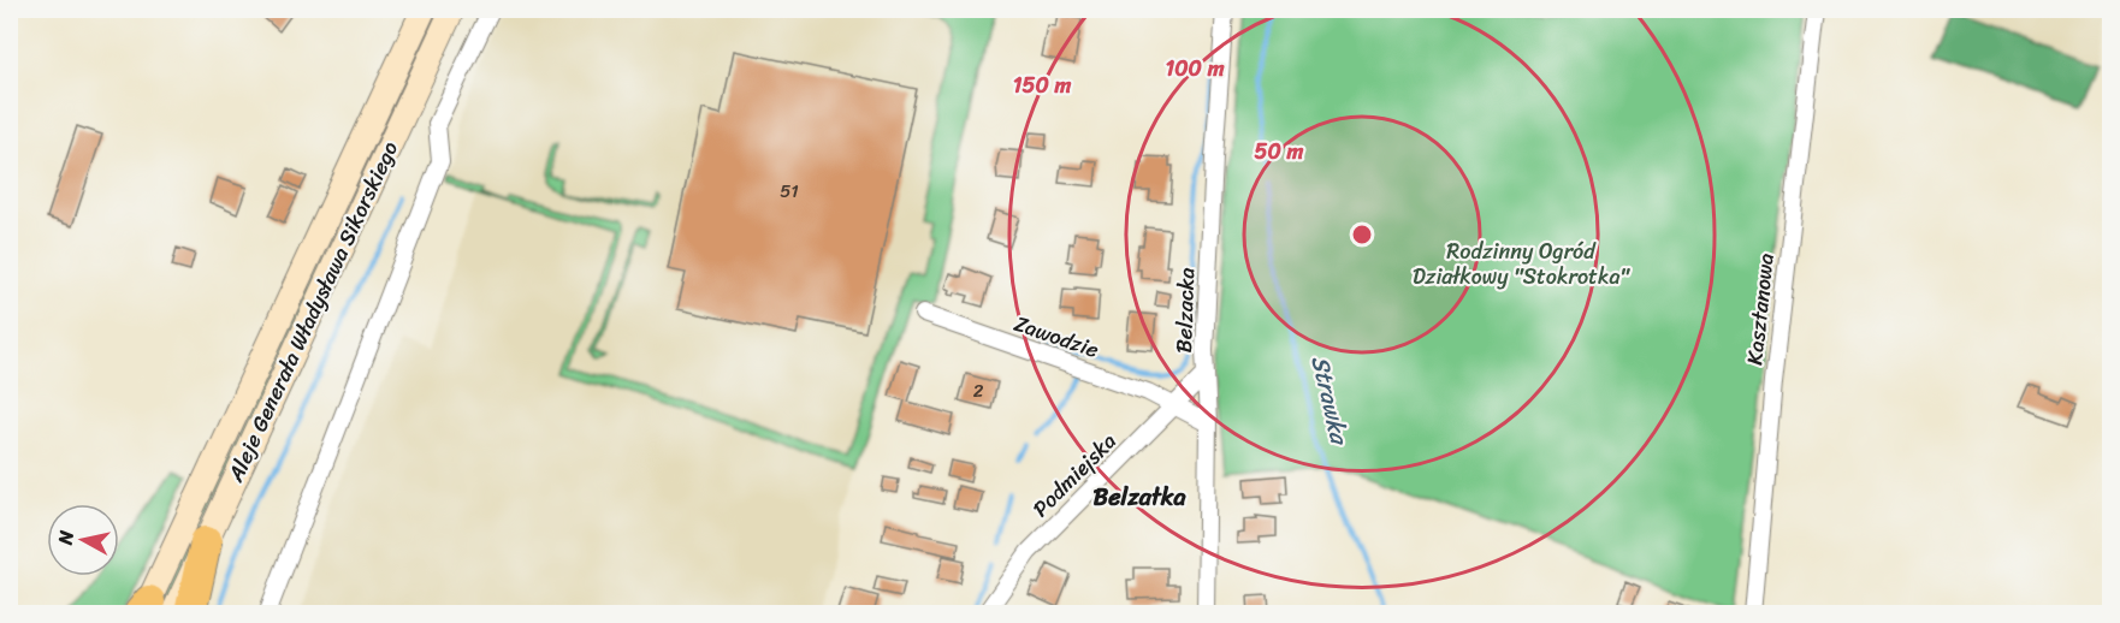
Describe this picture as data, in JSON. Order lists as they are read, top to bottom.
{
  "streets": {
    "main road": ["Aleje Generała Władysława Sikorskiego"],
    "street": [
      "Kasztanowa",
      "Belzacka",
      "Zawodzie",
      "Podmiejska"
    ]
  },
  "crossings": [
    ["Belzacka", "Zawodzie"],
    ["Belzacka", "Podmiejska"],
    ["Zawodzie", "Podmiejska"]
  ],
  "districts": ["Belzatka"],
  "water": ["Strawka"],
  "parks": ["Rodzinny Ogród Działkowy \"Stokrotka\""],
  "house_numbers": ["51", "2"],
  "north": "left",
  "rings": ["100 m", "150 m", "50 m"]
}
